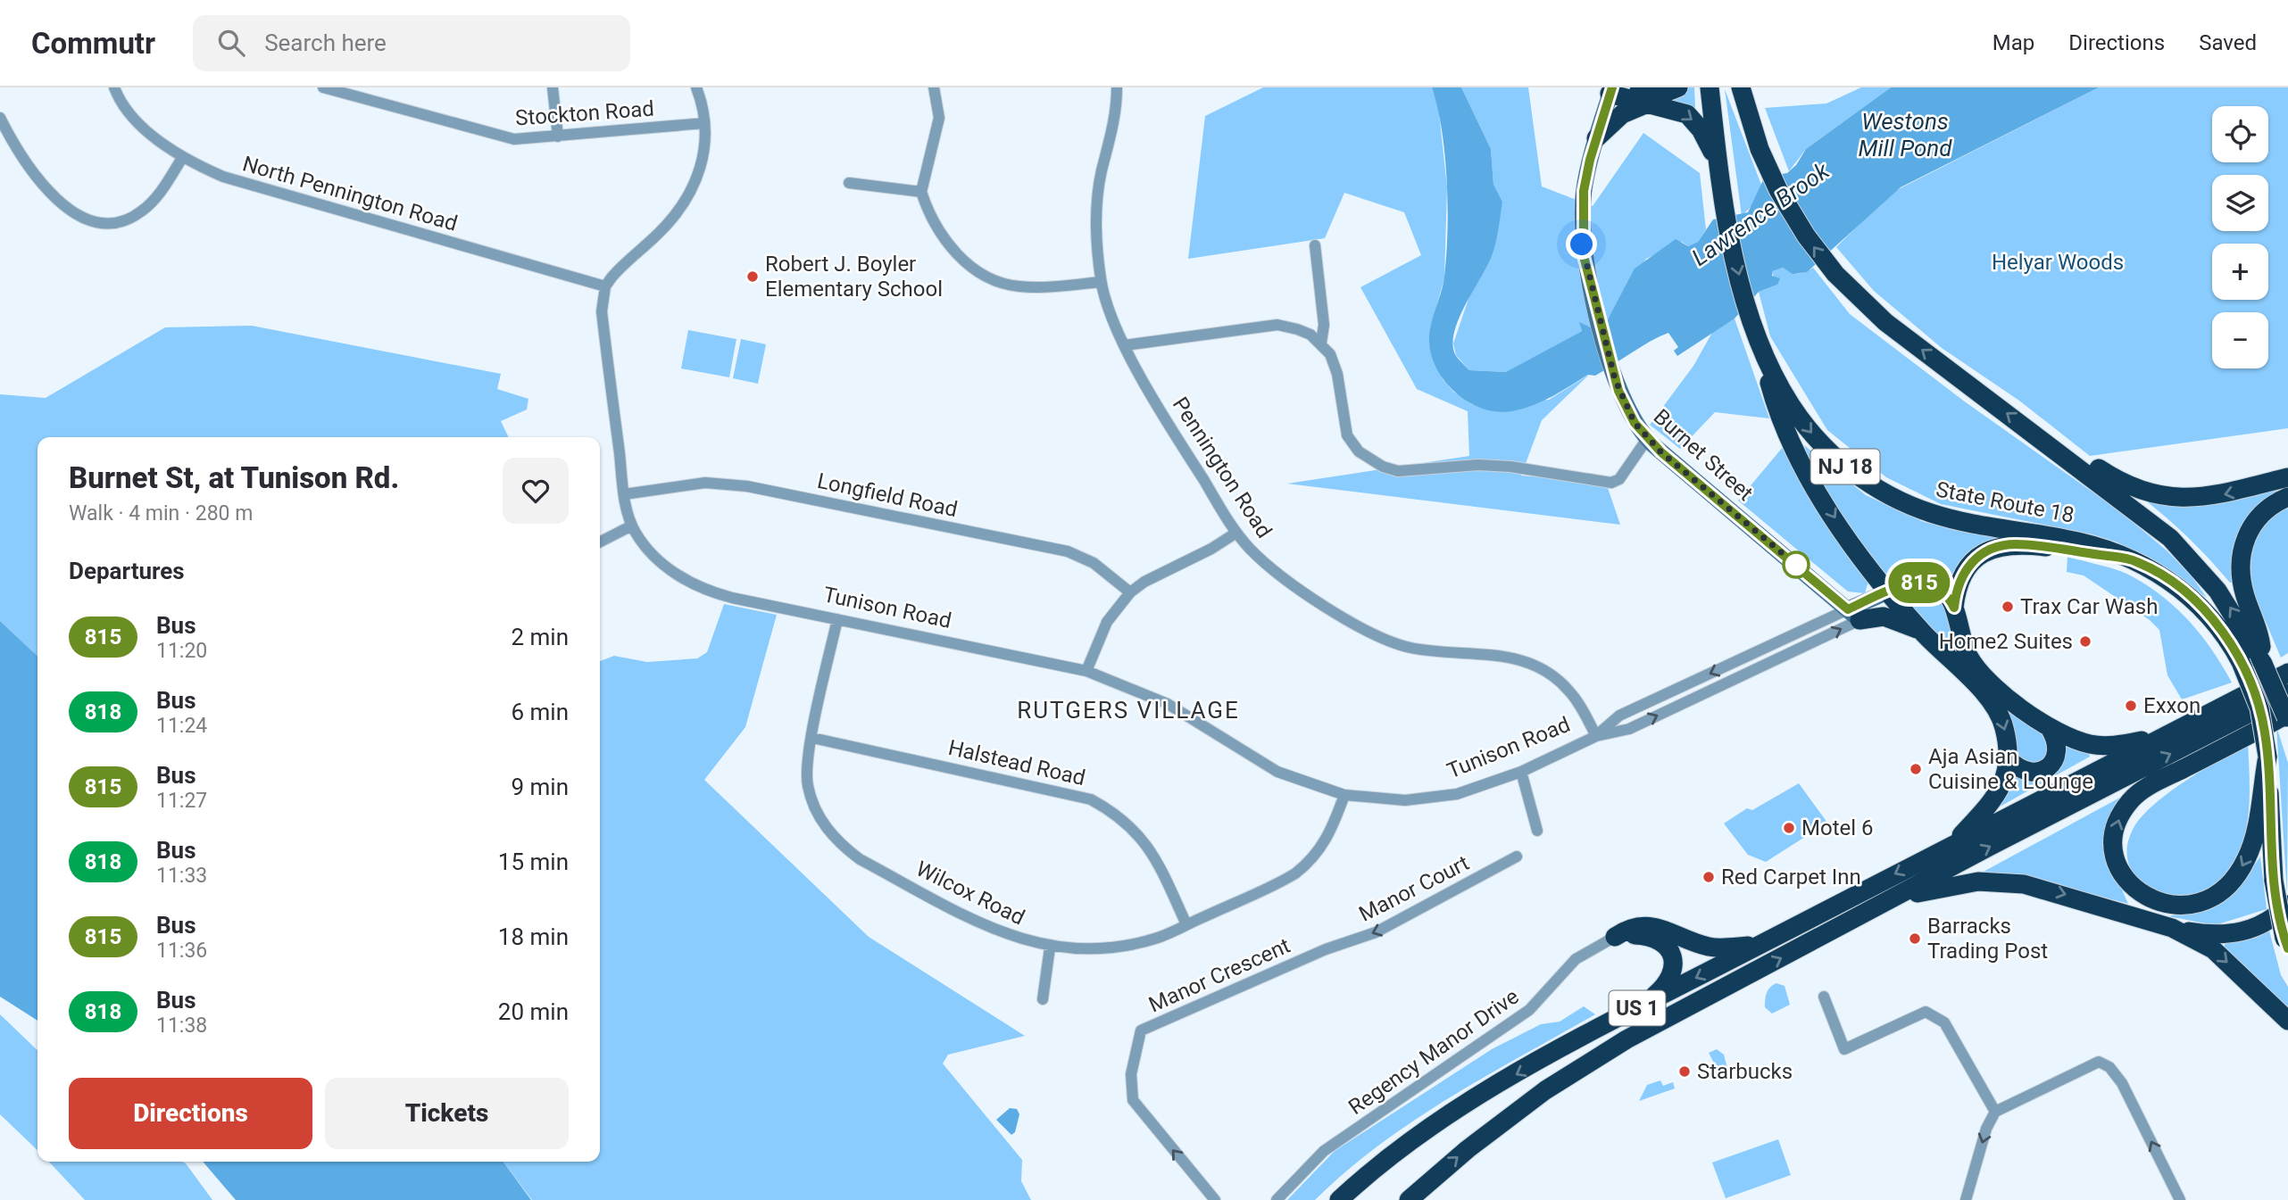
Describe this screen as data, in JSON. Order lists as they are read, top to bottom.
{
  "streets": {
    "highway": ["NJ 18", "State Route 18", "US 1"],
    "street": [
      "Stockton Road",
      "North Pennington Road",
      "Burnet Street",
      "Pennington Road",
      "Longfield Road",
      "Tunison Road",
      "Halstead Road",
      "Manor Court",
      "Wilcox Road",
      "Manor Crescent",
      "Regency Manor Drive"
    ]
  },
  "crossings": [
    ["North Pennington Road", "Tunison Road"],
    ["Burnet Street", "Tunison Road"],
    ["Pennington Road", "Tunison Road"],
    ["Longfield Road", "Tunison Road"],
    ["Tunison Road", "Wilcox Road"],
    ["Halstead Road", "Wilcox Road"],
    ["Manor Court", "Manor Crescent"]
  ],
  "one_way": ["Manor Court"],
  "districts": ["RUTGERS VILLAGE"],
  "water": ["Westons Mill Pond", "Lawrence Brook"],
  "parks": ["Helyar Woods"],
  "places": [
    "Robert J. Boyler Elementary School",
    "Trax Car Wash",
    "Home2 Suites",
    "Exxon",
    "Aja Asian Cuisine & Lounge",
    "Motel 6",
    "Red Carpet Inn",
    "Barracks Trading Post",
    "Starbucks"
  ],
  "lines": ["bus line 815"],
  "page": {
    "header": "Commutr",
    "search": "Search here",
    "nav": ["Map", "Directions", "Saved"],
    "on_map": "815",
    "map_buttons": ["+", "−"],
    "heading": [
      ["Burnet St, at Tunison Rd.", "Walk · 4 min · 280 m"],
      "Departures"
    ],
    "list": [
      {
        "mark": "815",
        "name": "Bus",
        "note": "11:20",
        "value": "2 min"
      },
      {
        "mark": "818",
        "name": "Bus",
        "note": "11:24",
        "value": "6 min"
      },
      {
        "mark": "815",
        "name": "Bus",
        "note": "11:27",
        "value": "9 min"
      },
      {
        "mark": "818",
        "name": "Bus",
        "note": "11:33",
        "value": "15 min"
      },
      {
        "mark": "815",
        "name": "Bus",
        "note": "11:36",
        "value": "18 min"
      },
      {
        "mark": "818",
        "name": "Bus",
        "note": "11:38",
        "value": "20 min"
      }
    ],
    "buttons": ["Directions", "Tickets"]
  }
}
